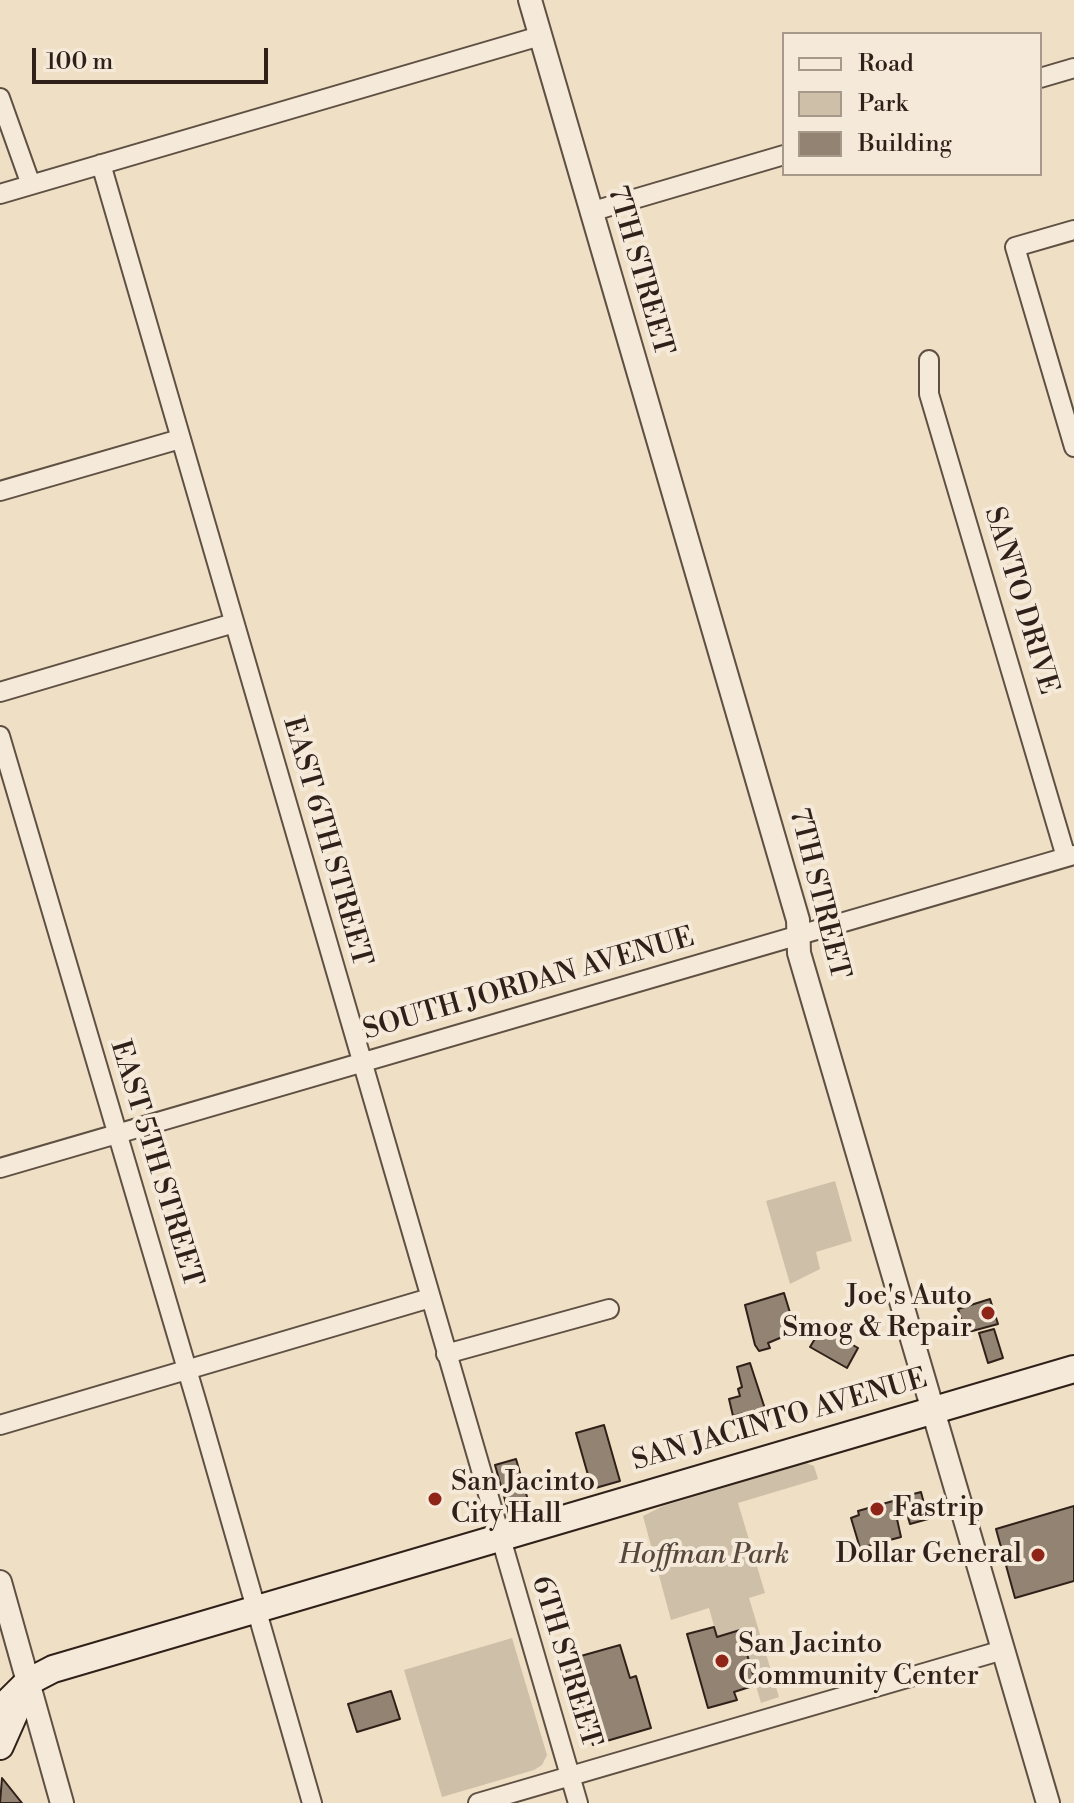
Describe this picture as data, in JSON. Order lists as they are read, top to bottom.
{
  "streets": {
    "main road": ["SAN JACINTO AVENUE"],
    "street": [
      "7TH STREET",
      "SANTO DRIVE",
      "EAST 6TH STREET",
      "SOUTH JORDAN AVENUE",
      "EAST 5TH STREET",
      "6TH STREET"
    ]
  },
  "crossings": [
    ["7TH STREET", "SOUTH JORDAN AVENUE"],
    ["7TH STREET", "SAN JACINTO AVENUE"],
    ["SANTO DRIVE", "SOUTH JORDAN AVENUE"],
    ["EAST 6TH STREET", "SOUTH JORDAN AVENUE"],
    ["EAST 6TH STREET", "SAN JACINTO AVENUE"],
    ["EAST 6TH STREET", "6TH STREET"],
    ["SOUTH JORDAN AVENUE", "EAST 5TH STREET"],
    ["EAST 5TH STREET", "SAN JACINTO AVENUE"],
    ["SAN JACINTO AVENUE", "6TH STREET"]
  ],
  "parks": ["Hoffman Park"],
  "places": [
    "Joe's Auto Smog & Repair",
    "San Jacinto City Hall",
    "Fastrip",
    "Dollar General",
    "San Jacinto Community Center"
  ],
  "legend": ["Road", "Park", "Building"],
  "scale_bar": "100 m"
}
